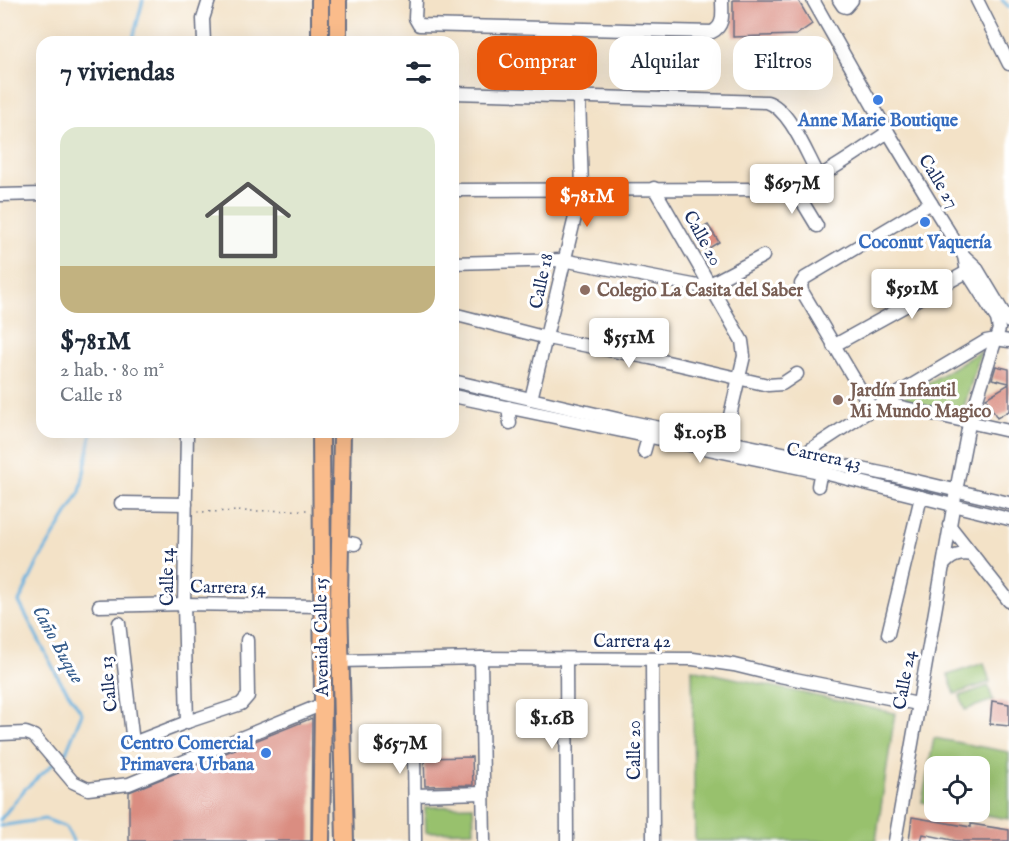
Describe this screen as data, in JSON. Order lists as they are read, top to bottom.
{
  "streets": {
    "main road": ["Avenida Calle 15"],
    "street": [
      "Calle 27",
      "Calle 20",
      "Calle 18",
      "Carrera 43",
      "Calle 14",
      "Carrera 54",
      "Carrera 42",
      "Calle 24",
      "Calle 13"
    ]
  },
  "crossings": [
    ["Calle 27", "Calle 24"],
    ["Calle 20", "Carrera 43"],
    ["Calle 20", "Carrera 42"],
    ["Calle 18", "Carrera 43"],
    ["Carrera 43", "Calle 24"],
    ["Calle 14", "Carrera 54"],
    ["Calle 14", "Calle 13"],
    ["Carrera 54", "Avenida Calle 15"],
    ["Avenida Calle 15", "Carrera 42"],
    ["Carrera 42", "Calle 24"]
  ],
  "water": ["Caño Buque"],
  "places": [
    "Anne Marie Boutique",
    "Coconut Vaquería",
    "Colegio La Casita del Saber",
    "Jardín Infantil Mi Mundo Magico",
    "Centro Comercial Primavera Urbana"
  ],
  "page": {
    "chip": ["Comprar", "Alquilar", "Filtros"],
    "heading": "7 viviendas",
    "list": [
      {
        "name": "$781M",
        "note": "2 hab. · 80 m² · Calle 18"
      }
    ],
    "price": [
      "$697M",
      "$781M",
      "$591M",
      "$551M",
      "$1.05B",
      "$1.6B",
      "$657M"
    ]
  }
}
